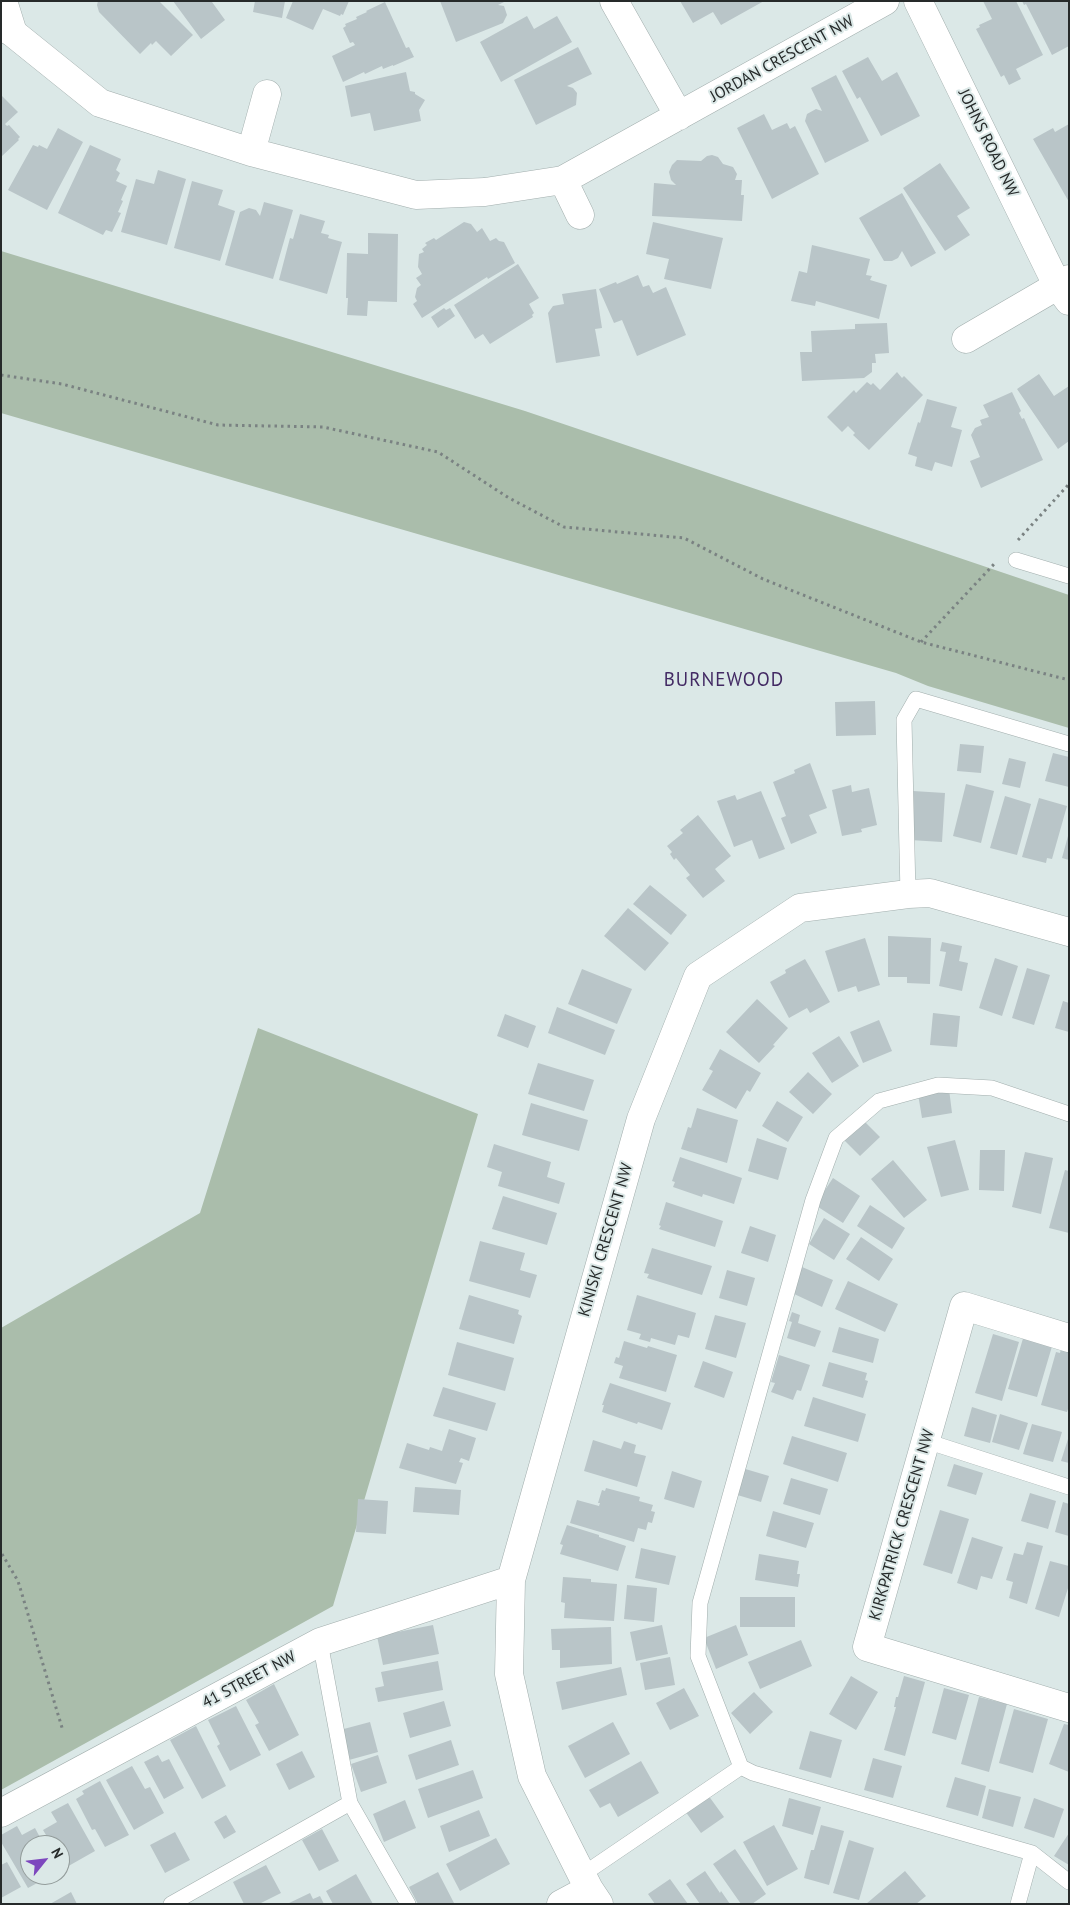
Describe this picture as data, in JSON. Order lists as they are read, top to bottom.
{
  "streets": {
    "street": [
      "JORDAN CRESCENT NW",
      "JOHNS ROAD NW",
      "KINISKI CRESCENT NW",
      "KIRKPATRICK CRESCENT NW",
      "41 STREET NW"
    ]
  },
  "crossings": [
    ["KINISKI CRESCENT NW", "41 STREET NW"]
  ],
  "districts": ["BURNEWOOD"],
  "north": "top right"
}
